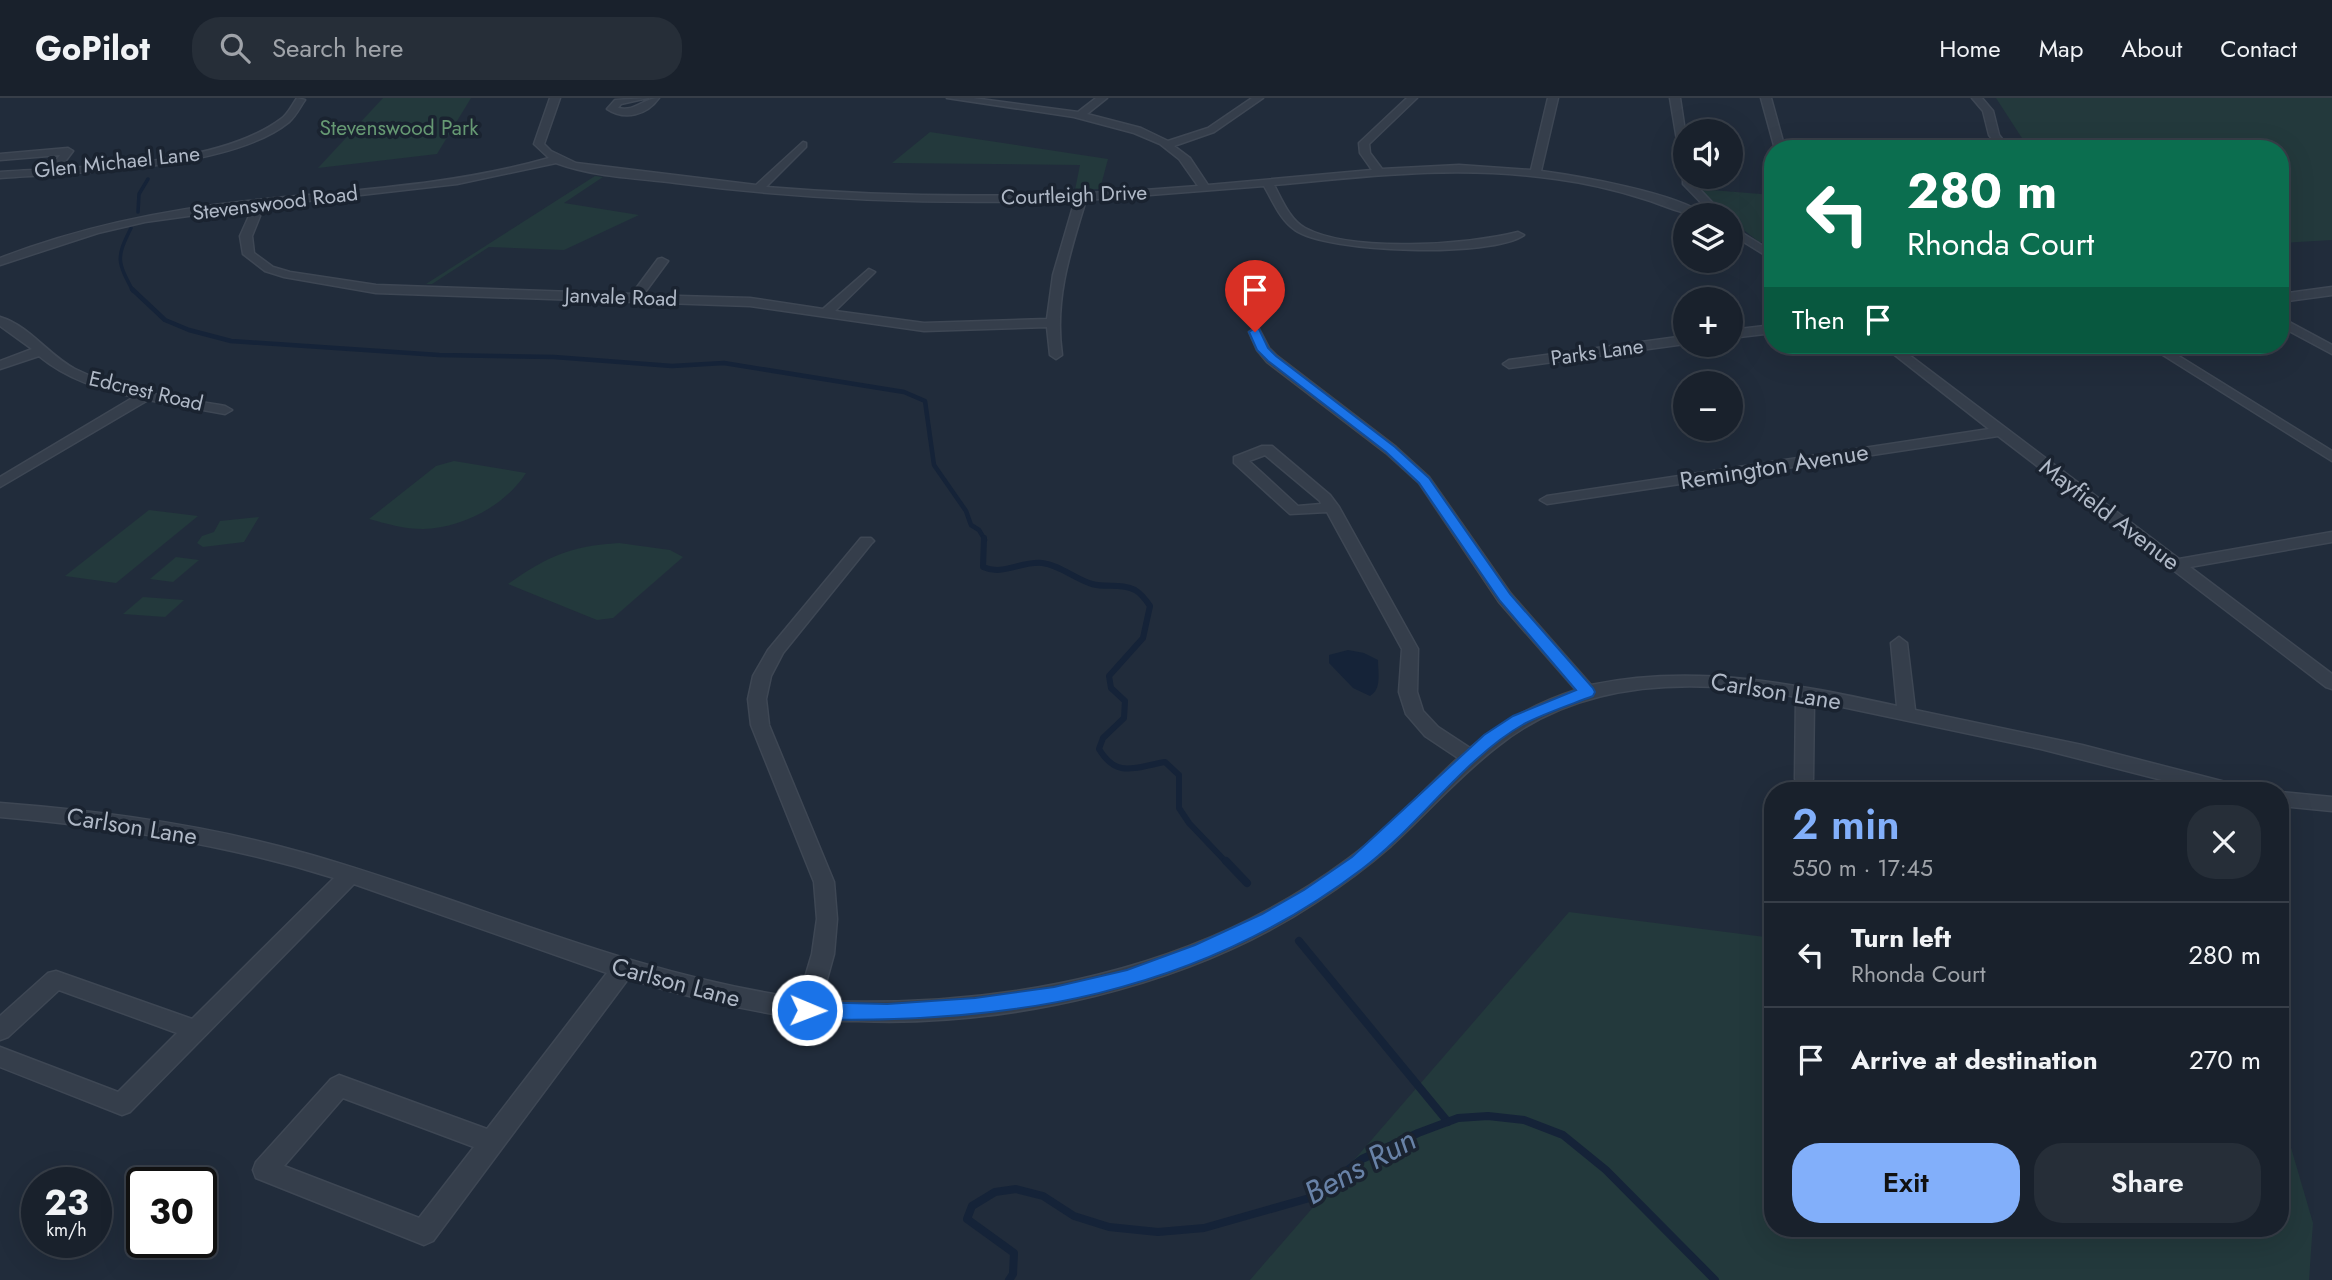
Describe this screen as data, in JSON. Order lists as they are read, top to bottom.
{
  "streets": {
    "street": [
      "Glen Michael Lane",
      "Courtleigh Drive",
      "Stevenswood Road",
      "Janvale Road",
      "Parks Lane",
      "Edcrest Road",
      "Remington Avenue",
      "Mayfield Avenue",
      "Carlson Lane"
    ]
  },
  "crossings": [
    ["Courtleigh Drive", "Stevenswood Road"],
    ["Stevenswood Road", "Janvale Road"],
    ["Remington Avenue", "Mayfield Avenue"]
  ],
  "water": ["Bens Run"],
  "parks": ["Stevenswood Park"],
  "page": {
    "header": "GoPilot",
    "search": "Search here",
    "nav": [
      "Home",
      "Map",
      "About",
      "Contact"
    ],
    "map_buttons": ["+", "−"],
    "turn": ["280 m", "Rhonda Court"],
    "then": "Then",
    "heading": ["2 min", "550 m · 17:45"],
    "list": [
      {
        "name": "Turn left",
        "note": "Rhonda Court",
        "value": "280 m"
      },
      {
        "name": "Arrive at destination",
        "value": "270 m"
      }
    ],
    "buttons": ["Exit", "Share"],
    "speed": "23 km/h",
    "limit": "30"
  }
}
